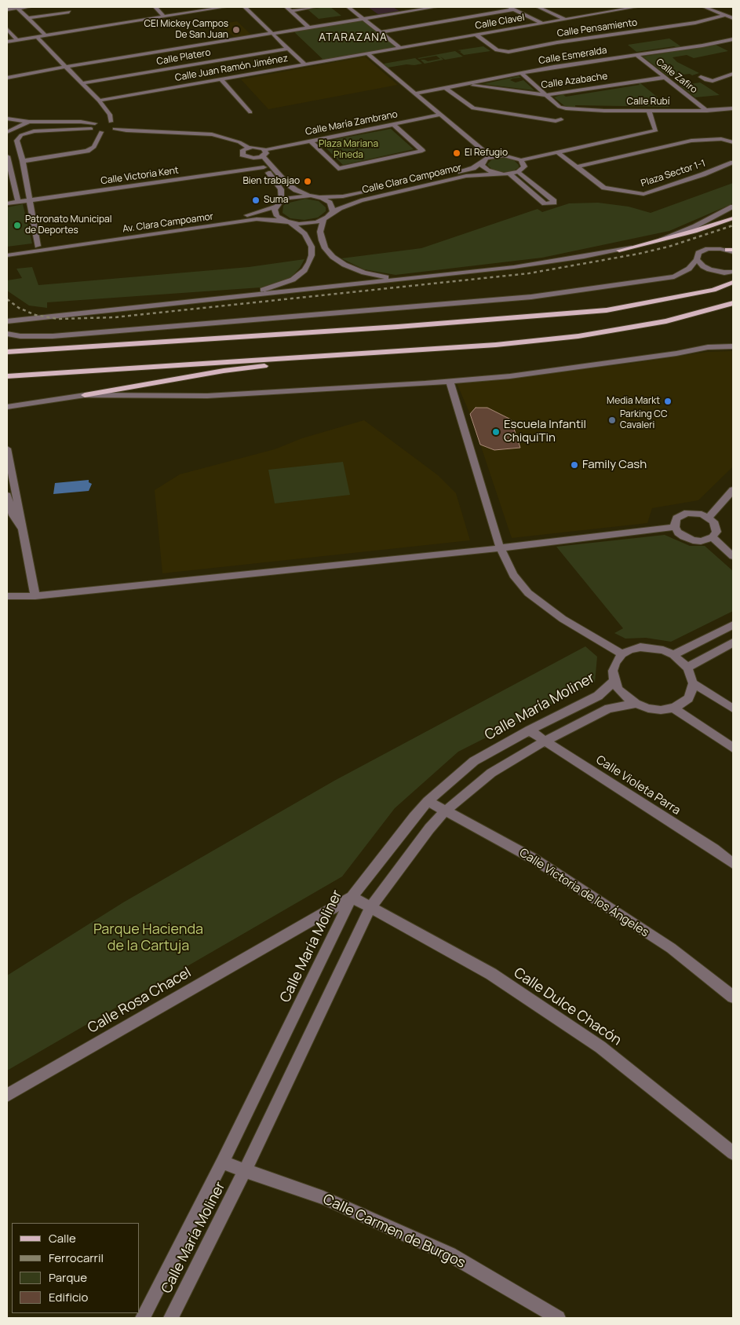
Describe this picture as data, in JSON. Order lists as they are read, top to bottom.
{
  "streets": {
    "street": [
      "Calle Clavel",
      "Calle Pensamiento",
      "Calle Esmeralda",
      "Calle Platero",
      "Calle Juan Ramón Jiménez",
      "Calle Zafiro",
      "Calle Azabache",
      "Calle Rubí",
      "Calle María Zambrano",
      "Plaza Sector 1-1",
      "Calle Victoria Kent",
      "Calle Clara Campoamor",
      "Av. Clara Campoamor",
      "Calle María Moliner",
      "Calle Violeta Parra",
      "Calle Victoria de los Ángeles",
      "Calle Rosa Chacel",
      "Calle Dulce Chacón",
      "Calle Carmen de Burgos"
    ]
  },
  "crossings": [
    ["Calle Clavel", "Calle Pensamiento"],
    ["Calle Clavel", "Calle Juan Ramón Jiménez"],
    ["Calle Esmeralda", "Calle Zafiro"],
    ["Calle Esmeralda", "Calle Azabache"],
    ["Calle Zafiro", "Calle Azabache"],
    ["Calle Zafiro", "Calle Rubí"],
    ["Calle Azabache", "Calle Rubí"],
    ["Calle Clara Campoamor", "Av. Clara Campoamor"],
    ["Calle María Moliner", "Calle Violeta Parra"],
    ["Calle María Moliner", "Calle Victoria de los Ángeles"],
    ["Calle María Moliner", "Calle Rosa Chacel"],
    ["Calle María Moliner", "Calle Dulce Chacón"],
    ["Calle María Moliner", "Calle Carmen de Burgos"]
  ],
  "districts": ["ATARAZANA"],
  "parks": ["Plaza Mariana Pineda", "Parque Hacienda de la Cartuja"],
  "places": [
    "CEI Mickey Campos De San Juan",
    "El Refugio",
    "Bien trabajao",
    "Suma",
    "Patronato Municipal de Deportes",
    "Media Markt",
    "Parking CC Cavaleri",
    "Escuela Infantil ChiquiTin",
    "Family Cash"
  ],
  "legend": [
    "Calle",
    "Ferrocarril",
    "Parque",
    "Edificio"
  ]
}
